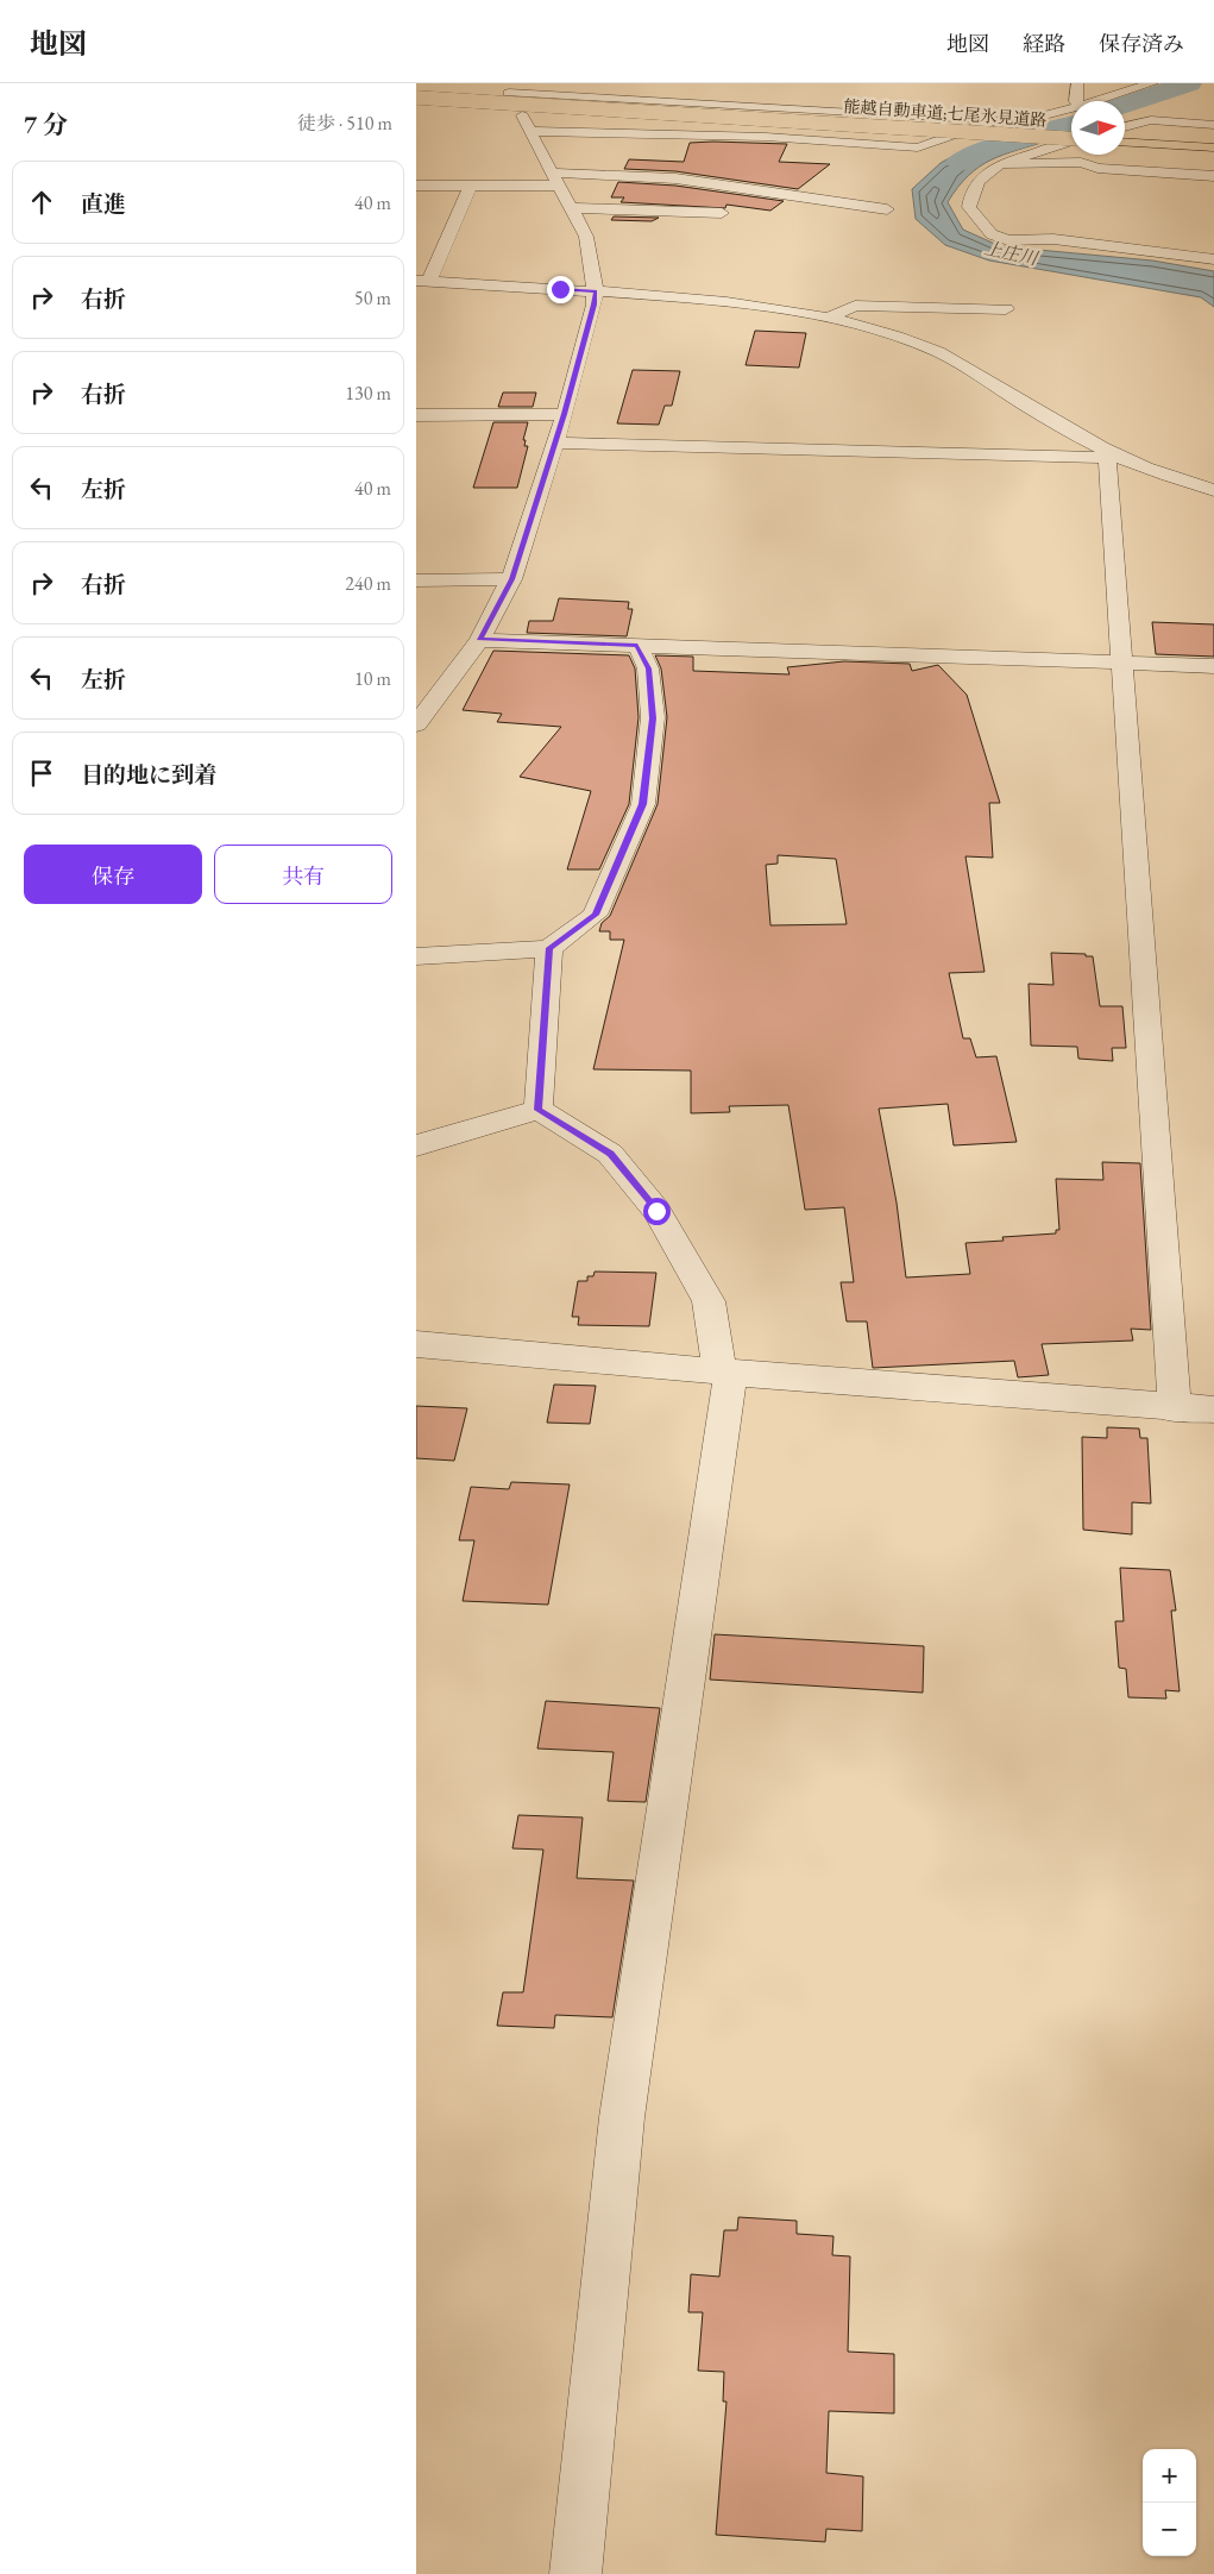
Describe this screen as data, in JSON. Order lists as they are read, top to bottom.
{
  "streets": {
    "highway": ["能越自動車道;七尾氷見道路"]
  },
  "water": ["上庄川"],
  "north": "right",
  "page": {
    "header": "地図",
    "nav": ["地図", "経路", "保存済み"],
    "heading": ["7 分", "徒歩 · 510 m"],
    "list": [
      ["直進", "40 m"],
      ["右折", "50 m"],
      ["右折", "130 m"],
      ["左折", "40 m"],
      ["右折", "240 m"],
      ["左折", "10 m"],
      "目的地に到着"
    ],
    "buttons": ["保存", "共有"],
    "map_buttons": ["+", "−"]
  }
}
